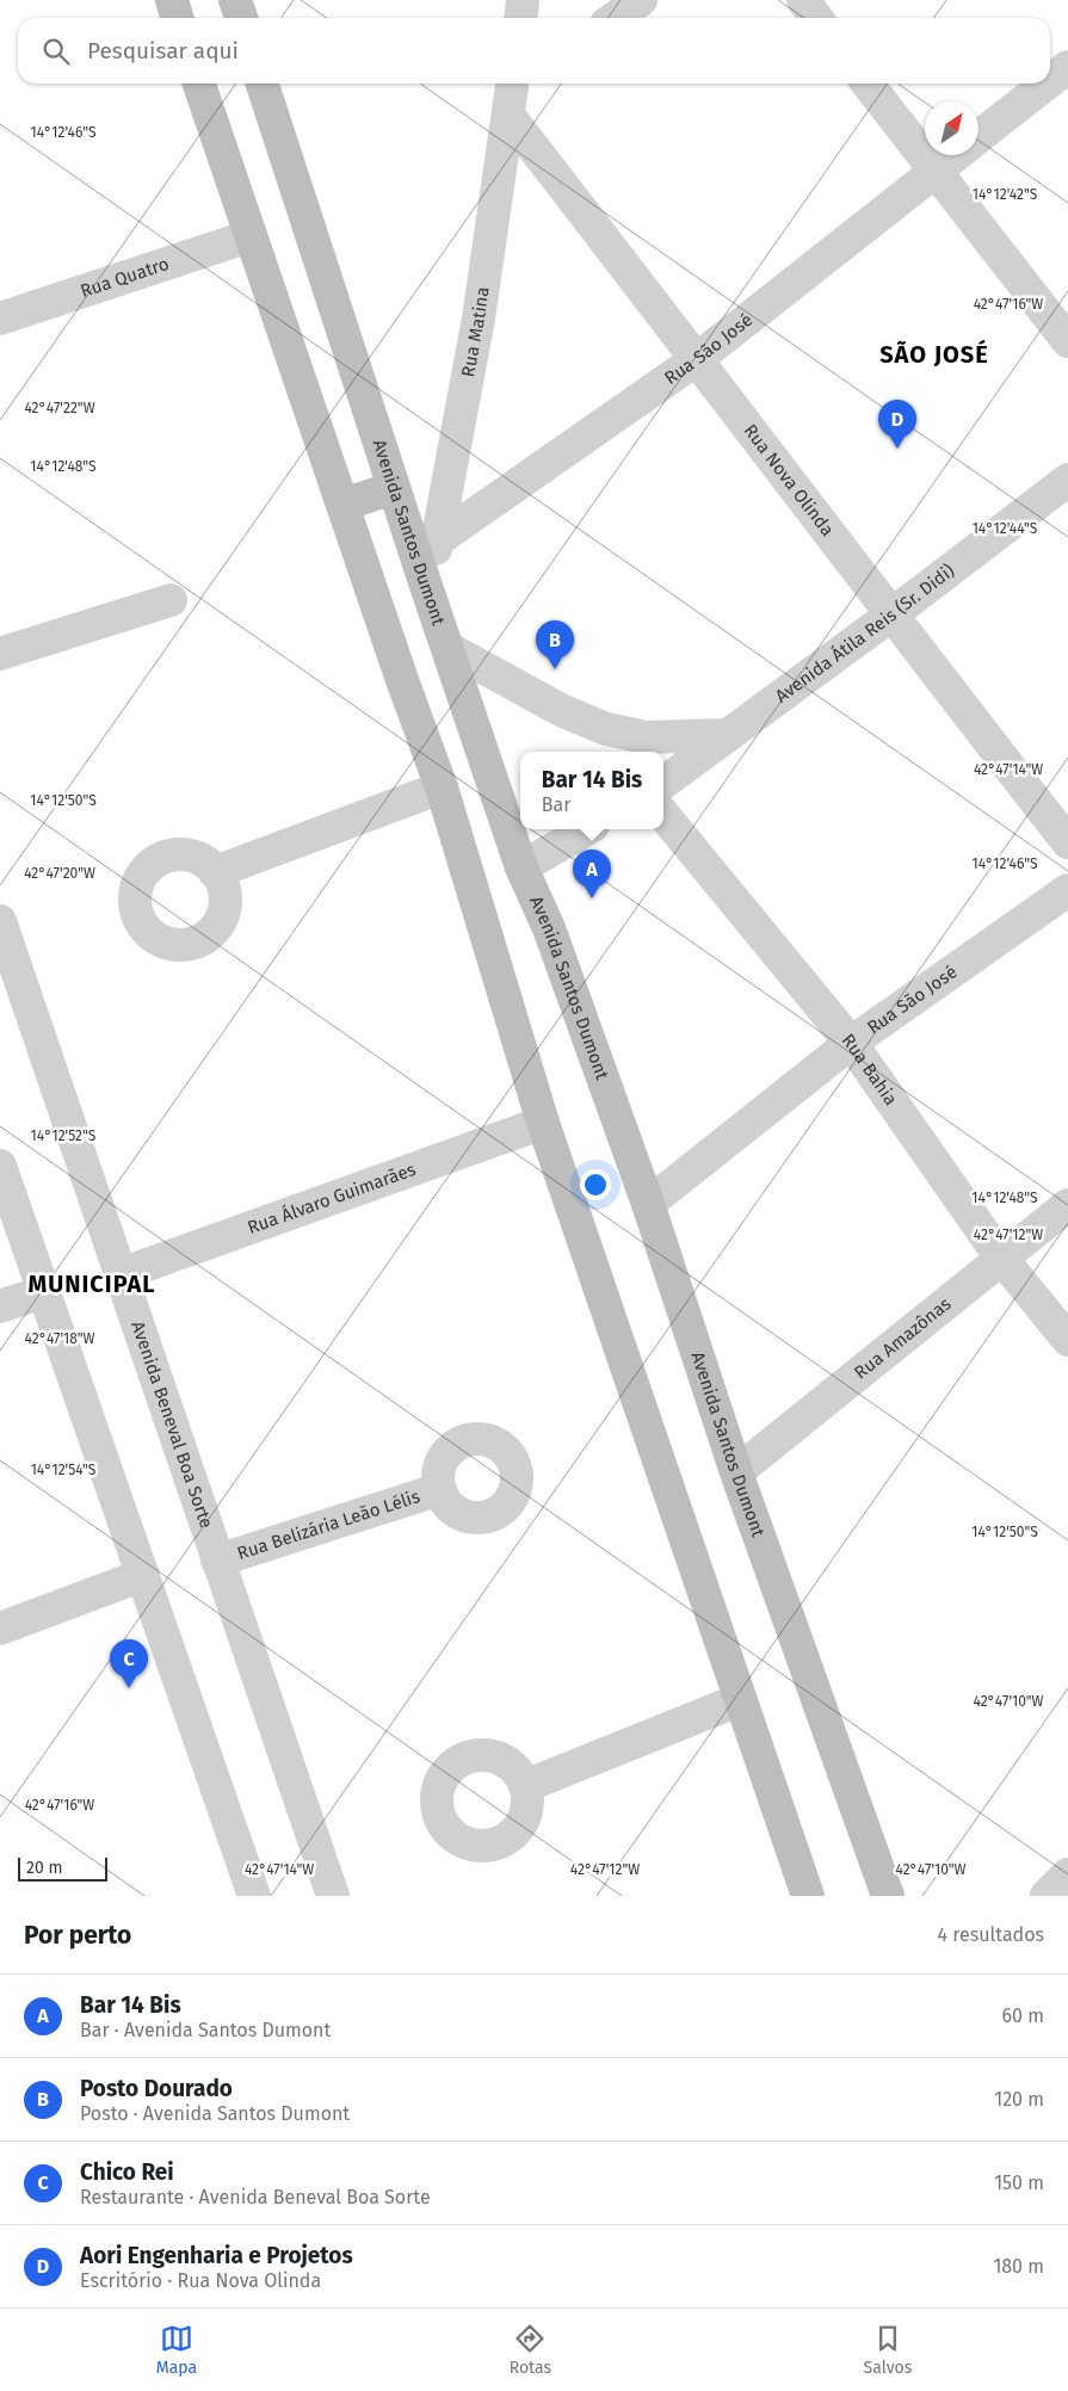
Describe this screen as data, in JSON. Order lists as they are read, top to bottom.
{
  "streets": {
    "main road": ["Avenida Santos Dumont"],
    "street": [
      "Rua Quatro",
      "Rua Matina",
      "Rua São José",
      "Rua Nova Olinda",
      "Avenida Átila Reis (Sr. Didi)",
      "Rua Bahia",
      "Rua Álvaro Guimarães",
      "Rua Amazônas",
      "Avenida Beneval Boa Sorte",
      "Rua Belizária Leão Lélis"
    ]
  },
  "crossings": [
    ["Rua Matina", "Rua São José"],
    ["Rua Matina", "Rua Nova Olinda"],
    ["Rua Matina", "Avenida Santos Dumont"],
    ["Rua São José", "Rua Nova Olinda"],
    ["Rua São José", "Avenida Santos Dumont"],
    ["Rua São José", "Rua Bahia"],
    ["Rua Nova Olinda", "Avenida Átila Reis (Sr. Didi)"],
    ["Avenida Santos Dumont", "Rua Amazônas"],
    ["Rua Bahia", "Rua Amazônas"],
    ["Rua Álvaro Guimarães", "Avenida Beneval Boa Sorte"],
    ["Avenida Beneval Boa Sorte", "Rua Belizária Leão Lélis"]
  ],
  "districts": ["SÃO JOSÉ", "MUNICIPAL"],
  "scale_bar": "20 m",
  "north": "top right",
  "page": {
    "search": "Pesquisar aqui",
    "pins": [
      "D",
      "B",
      "A",
      "C"
    ],
    "popup": ["Bar 14 Bis", "Bar"],
    "scale": "20 m",
    "heading": ["Por perto", "4 resultados"],
    "list": [
      {
        "mark": "A",
        "name": "Bar 14 Bis",
        "note": "Bar · Avenida Santos Dumont",
        "value": "60 m"
      },
      {
        "mark": "B",
        "name": "Posto Dourado",
        "note": "Posto · Avenida Santos Dumont",
        "value": "120 m"
      },
      {
        "mark": "C",
        "name": "Chico Rei",
        "note": "Restaurante · Avenida Beneval Boa Sorte",
        "value": "150 m"
      },
      {
        "mark": "D",
        "name": "Aori Engenharia e Projetos",
        "note": "Escritório · Rua Nova Olinda",
        "value": "180 m"
      }
    ],
    "nav": ["Mapa", "Rotas", "Salvos"]
  },
  "coordinates": [
    "14°12'46\"S",
    "14°12'42\"S",
    "42°47'16\"W",
    "42°47'22\"W",
    "14°12'48\"S",
    "14°12'44\"S",
    "42°47'14\"W",
    "14°12'50\"S",
    "42°47'20\"W",
    "14°12'52\"S",
    "42°47'12\"W",
    "42°47'18\"W",
    "14°12'54\"S",
    "42°47'10\"W"
  ]
}
